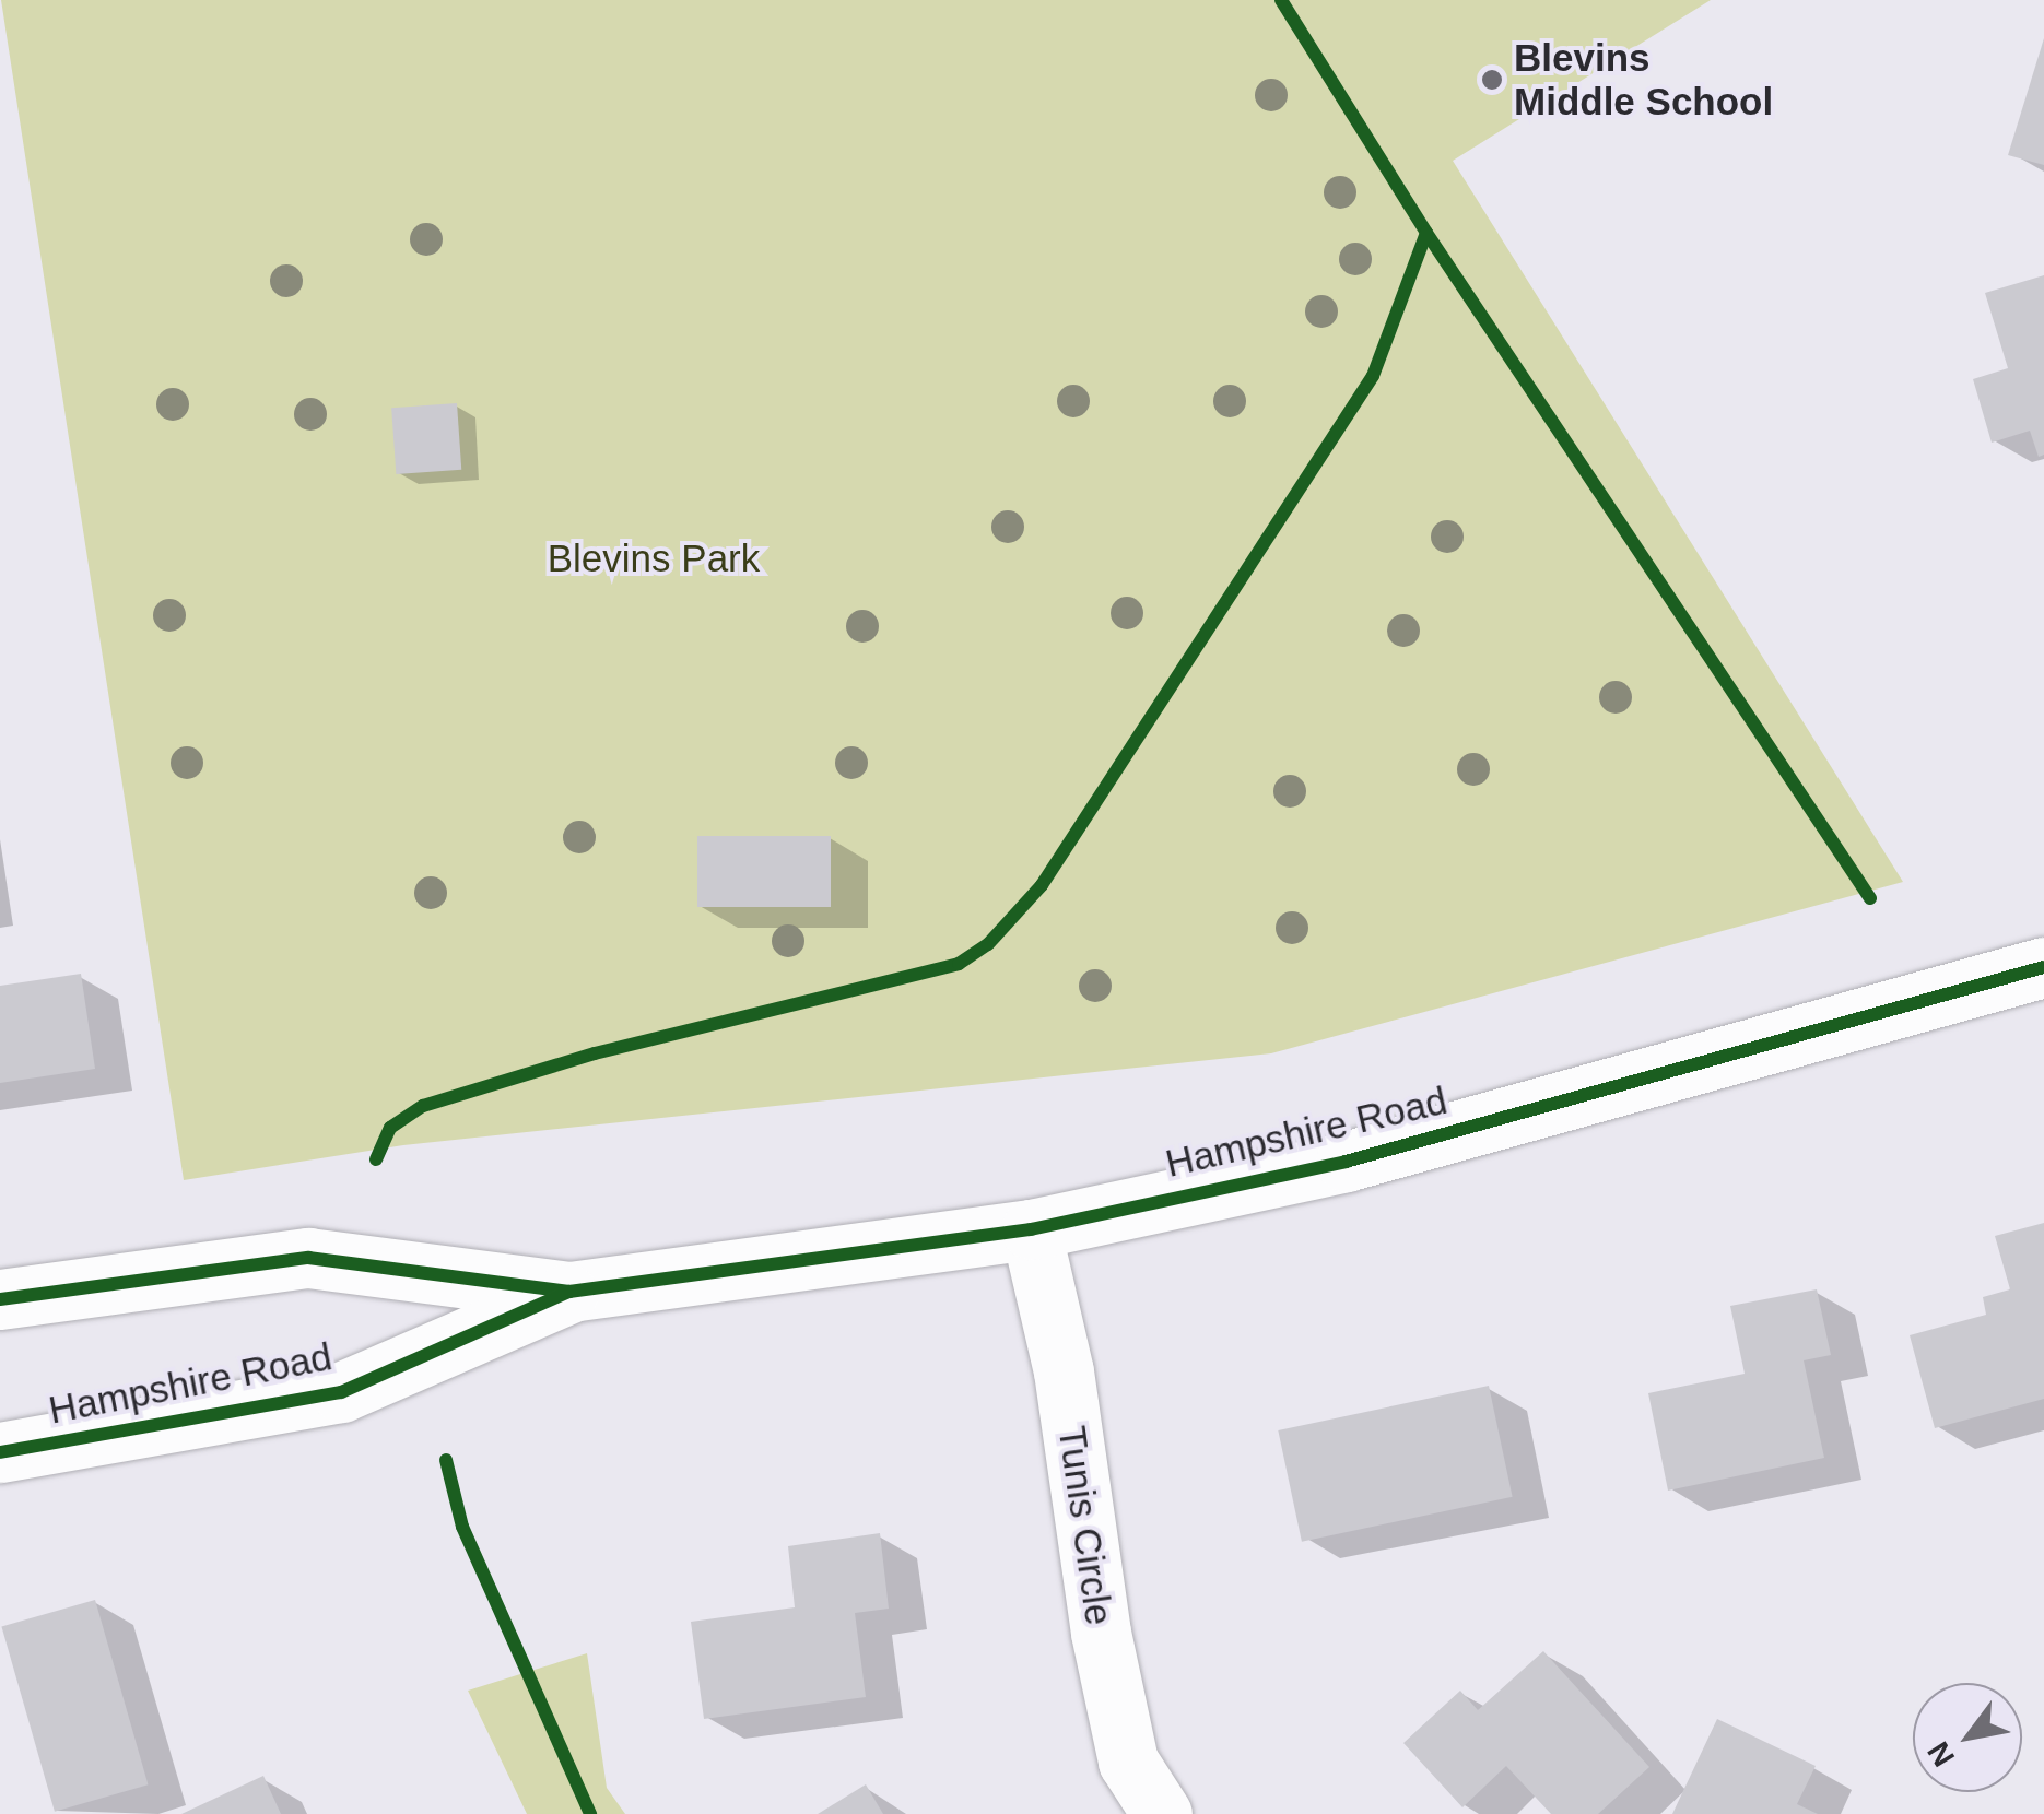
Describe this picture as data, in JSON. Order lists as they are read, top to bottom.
{
  "streets": {
    "street": ["Hampshire Road", "Tunis Circle"]
  },
  "crossings": [
    ["Hampshire Road", "Tunis Circle"]
  ],
  "parks": ["Blevins Park"],
  "places": ["Blevins Middle School"],
  "north": "bottom left"
}
